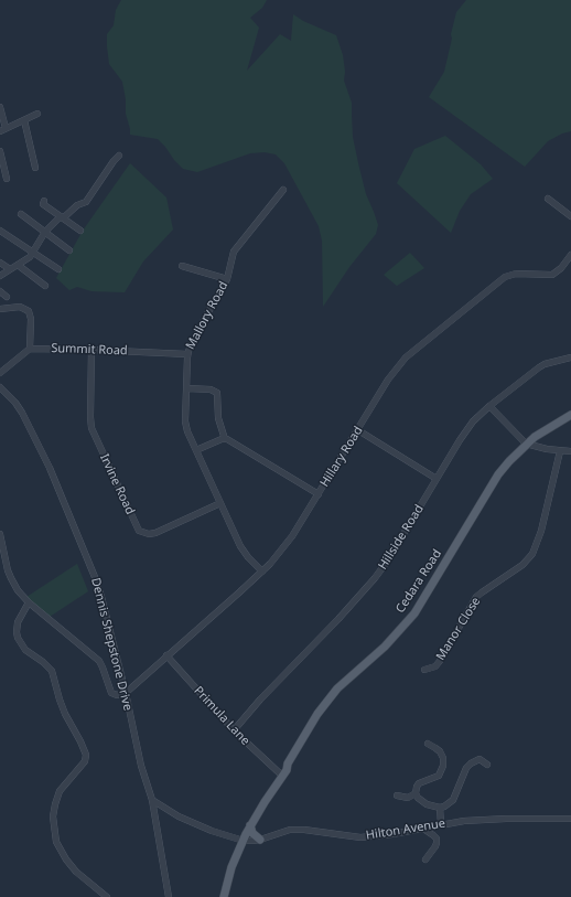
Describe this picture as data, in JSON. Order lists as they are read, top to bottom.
{
  "streets": {
    "main road": ["Cedara Road"],
    "street": [
      "Mallory Road",
      "Summit Road",
      "Hillary Road",
      "Irvine Road",
      "Hillside Road",
      "Manor Close",
      "Dennis Shepstone Drive",
      "Primula Lane",
      "Hilton Avenue"
    ]
  },
  "crossings": [
    ["Mallory Road", "Summit Road"],
    ["Mallory Road", "Hillary Road"],
    ["Mallory Road", "Irvine Road"],
    ["Summit Road", "Irvine Road"],
    ["Hillary Road", "Dennis Shepstone Drive"],
    ["Hillary Road", "Primula Lane"],
    ["Hillside Road", "Primula Lane"],
    ["Cedara Road", "Primula Lane"],
    ["Cedara Road", "Hilton Avenue"]
  ]
}
